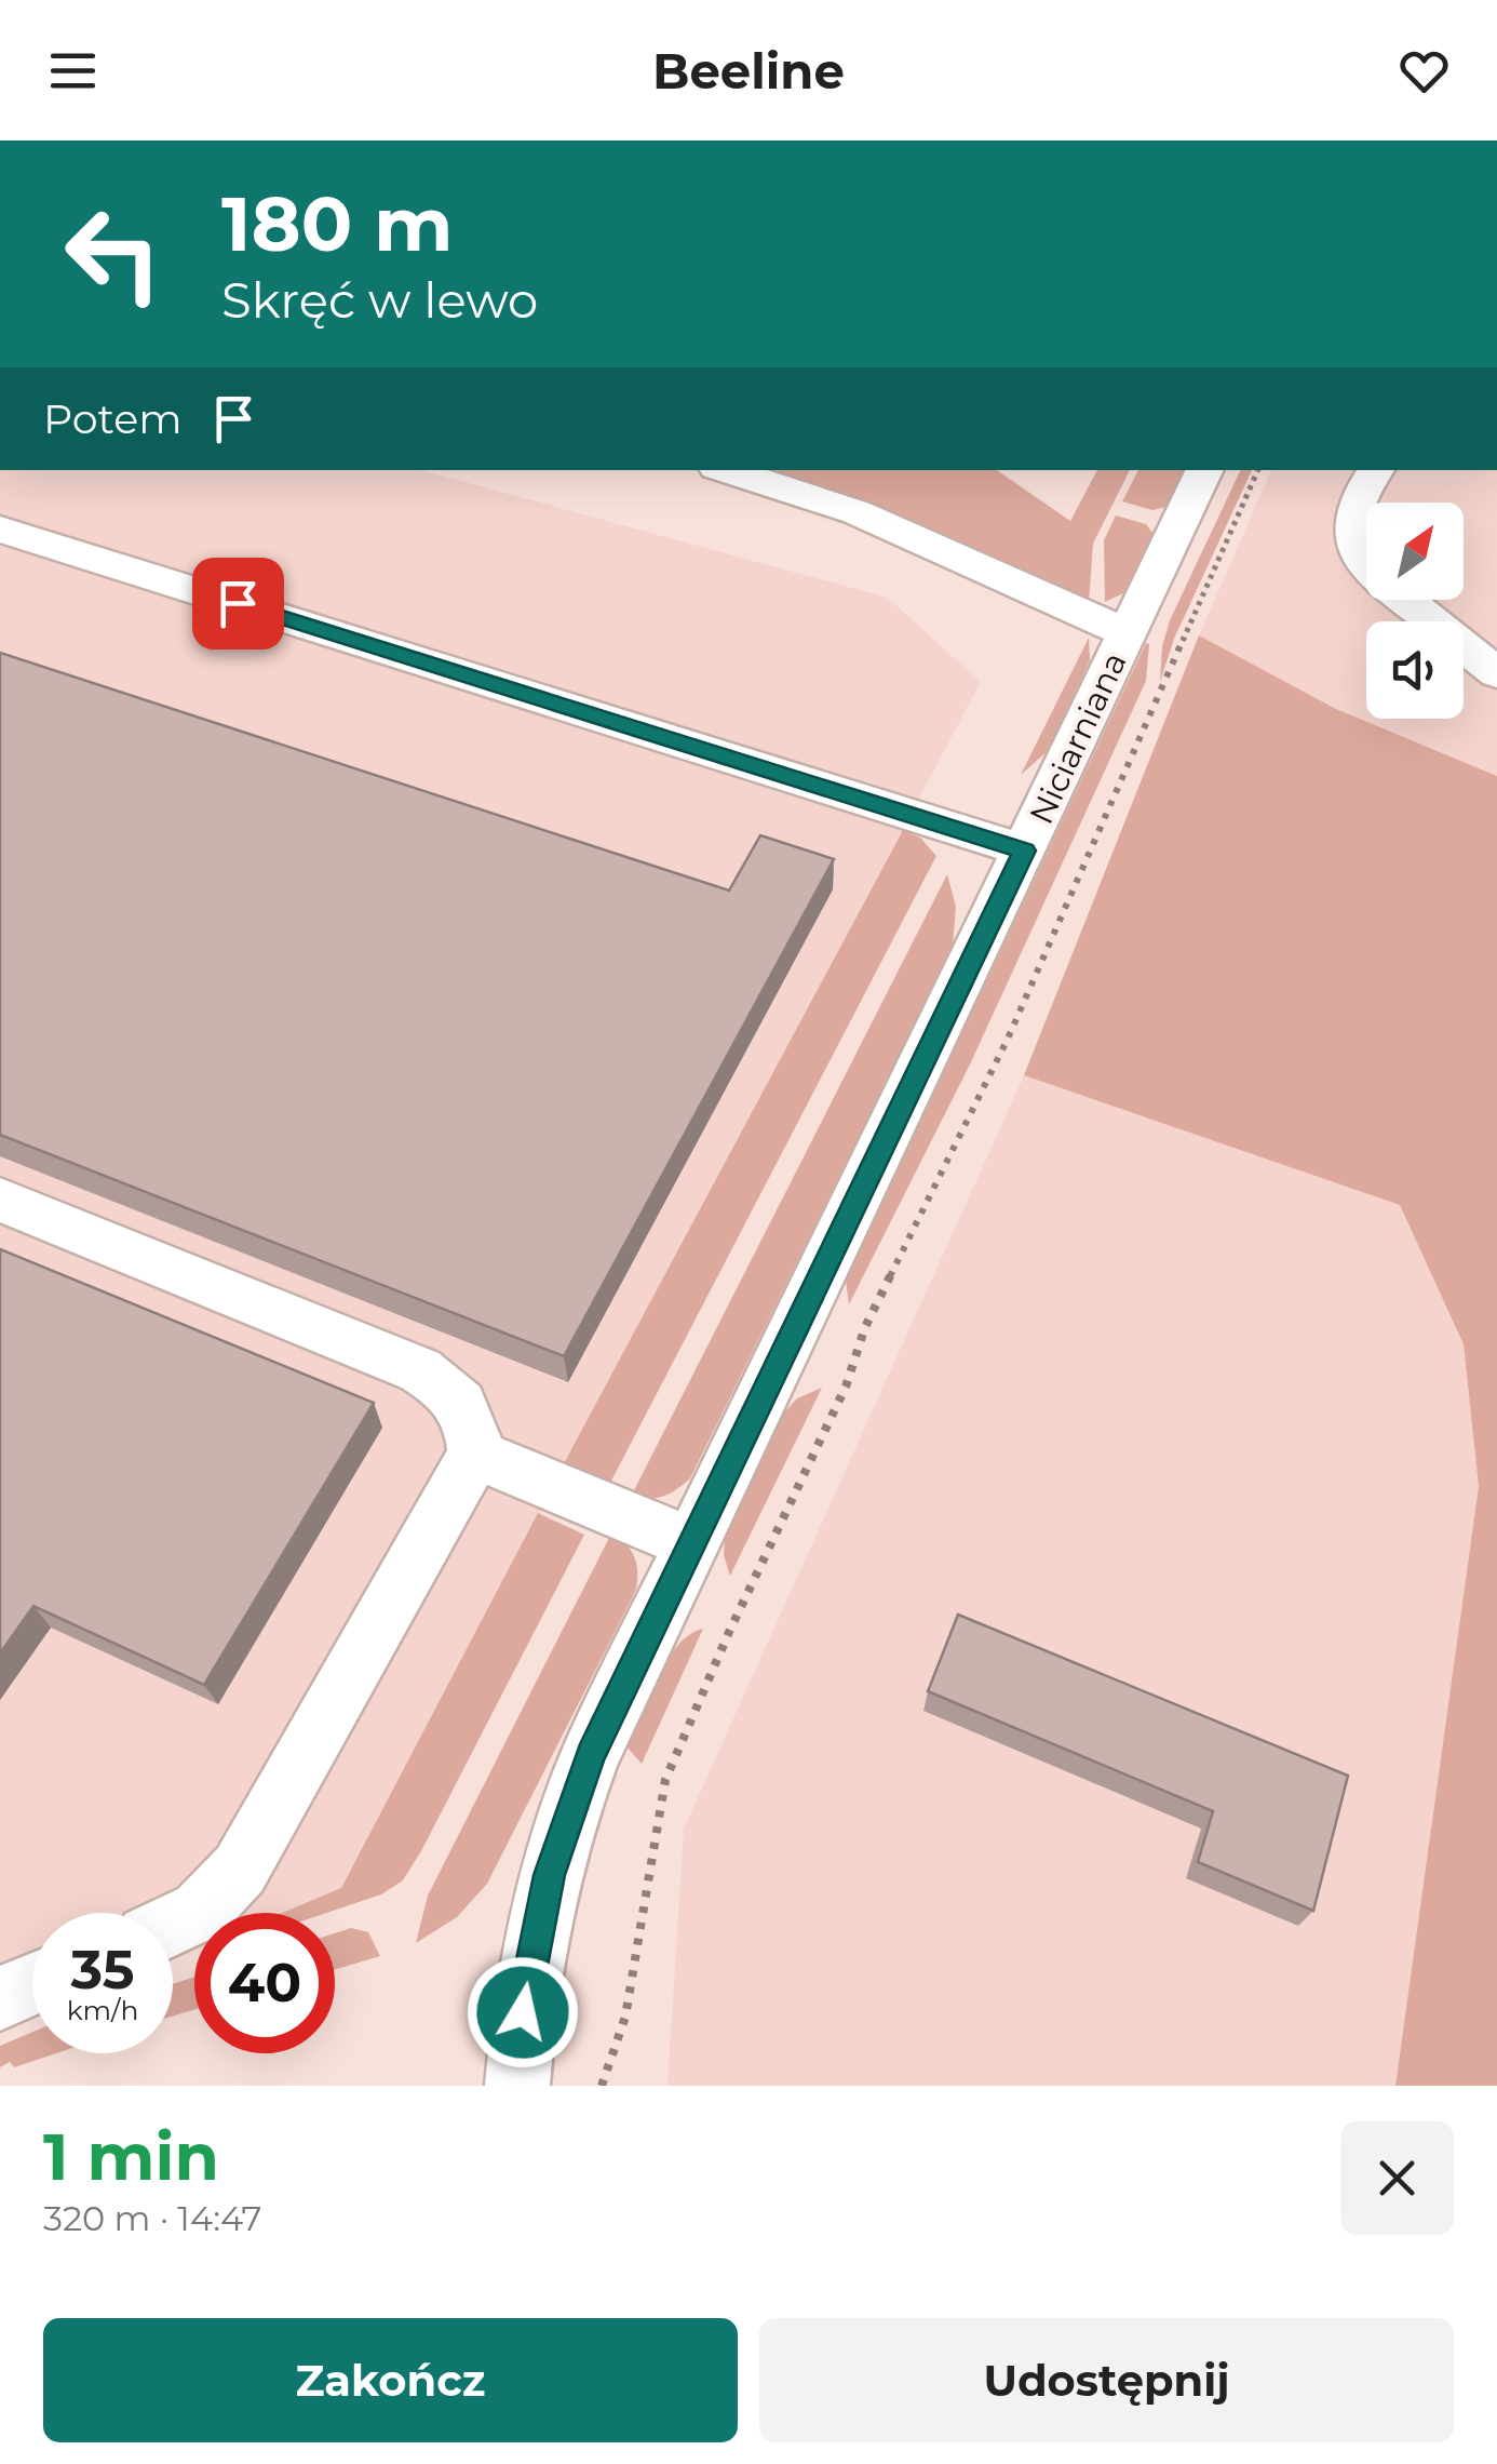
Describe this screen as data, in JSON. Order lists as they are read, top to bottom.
{
  "streets": {
    "street": ["Niciarniana"]
  },
  "north": "top right",
  "page": {
    "header": "Beeline",
    "turn": ["180 m", "Skręć w lewo"],
    "then": "Potem",
    "speed": "35 km/h",
    "limit": "40",
    "heading": ["1 min", "320 m · 14:47"],
    "buttons": ["Zakończ", "Udostępnij"]
  }
}
